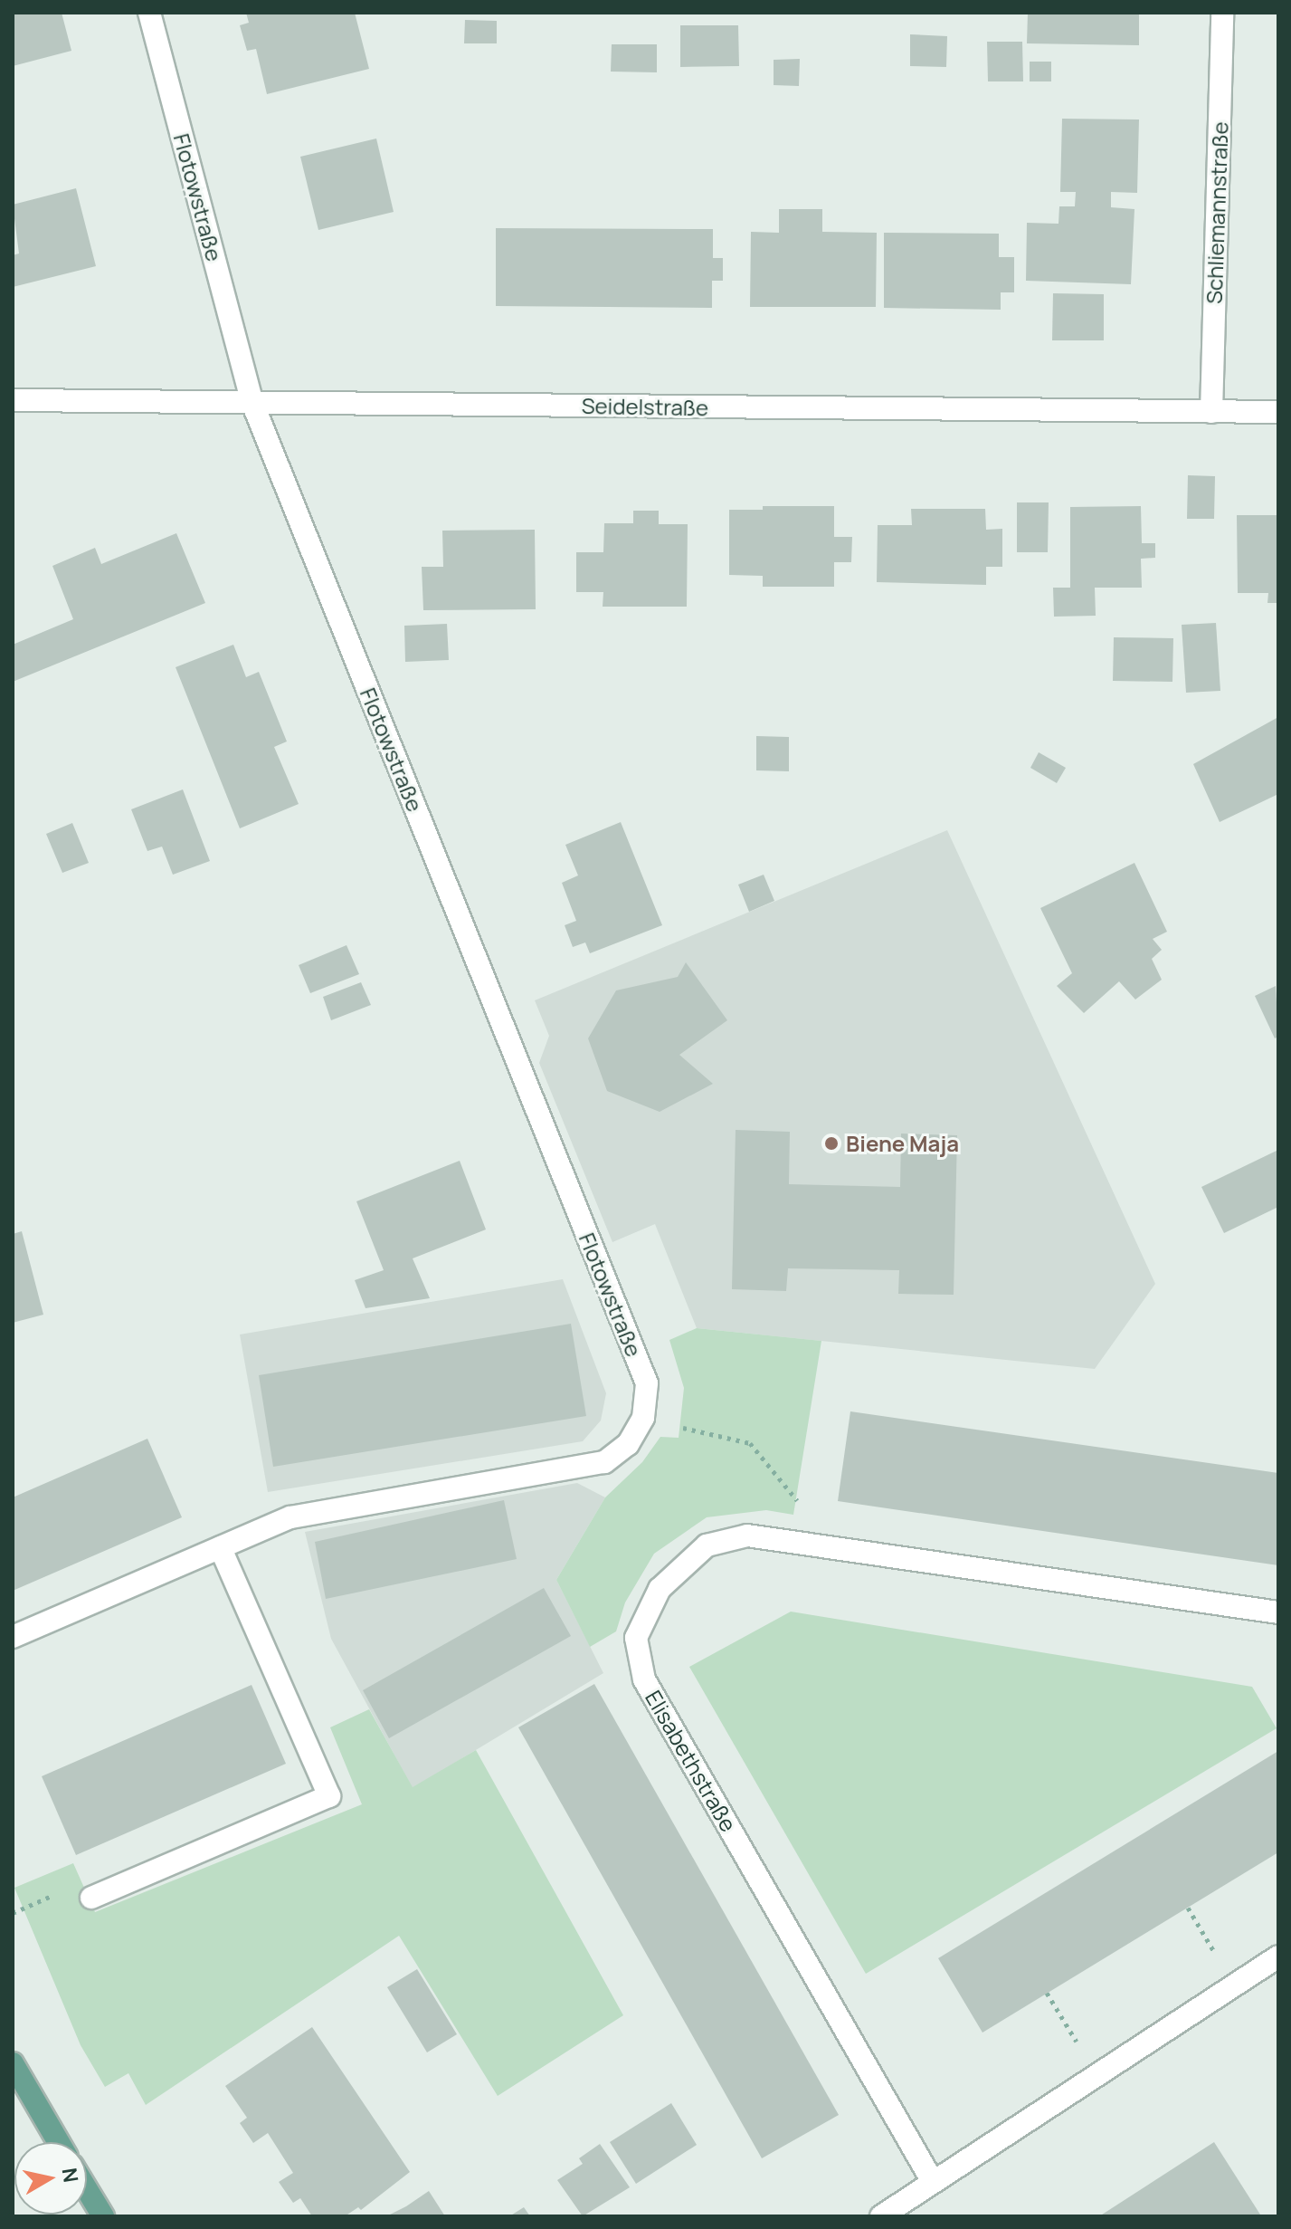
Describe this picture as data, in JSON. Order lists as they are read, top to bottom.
{
  "streets": {
    "street": [
      "Flotowstraße",
      "Schliemannstraße",
      "Seidelstraße",
      "Elisabethstraße"
    ]
  },
  "crossings": [
    ["Flotowstraße", "Seidelstraße"],
    ["Schliemannstraße", "Seidelstraße"]
  ],
  "places": ["Biene Maja"],
  "north": "right"
}
